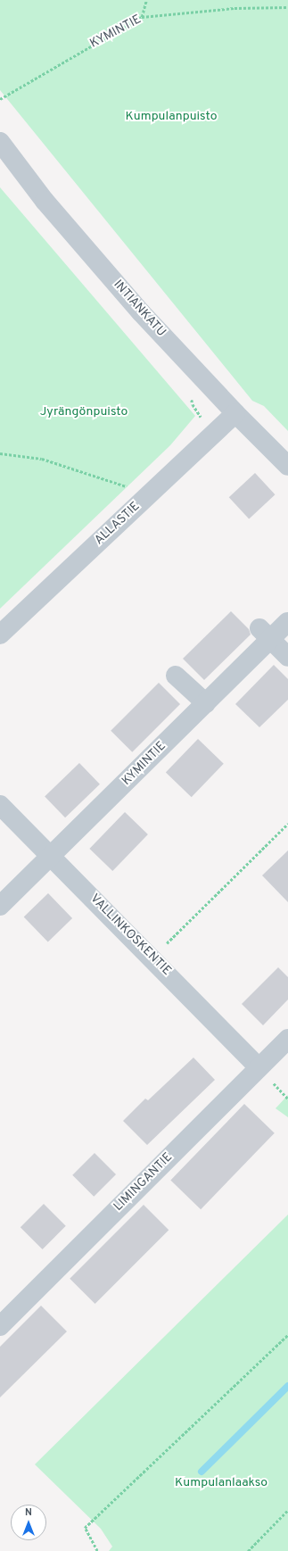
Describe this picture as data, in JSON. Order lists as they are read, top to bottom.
{
  "streets": {
    "street": [
      "KYMINTIE",
      "INTIANKATU",
      "ALLASTIE",
      "VALLINKOSKENTIE",
      "LIMINGANTIE"
    ]
  },
  "crossings": [
    ["KYMINTIE", "VALLINKOSKENTIE"],
    ["INTIANKATU", "ALLASTIE"],
    ["VALLINKOSKENTIE", "LIMINGANTIE"]
  ],
  "parks": ["Kumpulanpuisto", "Jyrängönpuisto", "Kumpulanlaakso"],
  "north": "top"
}
